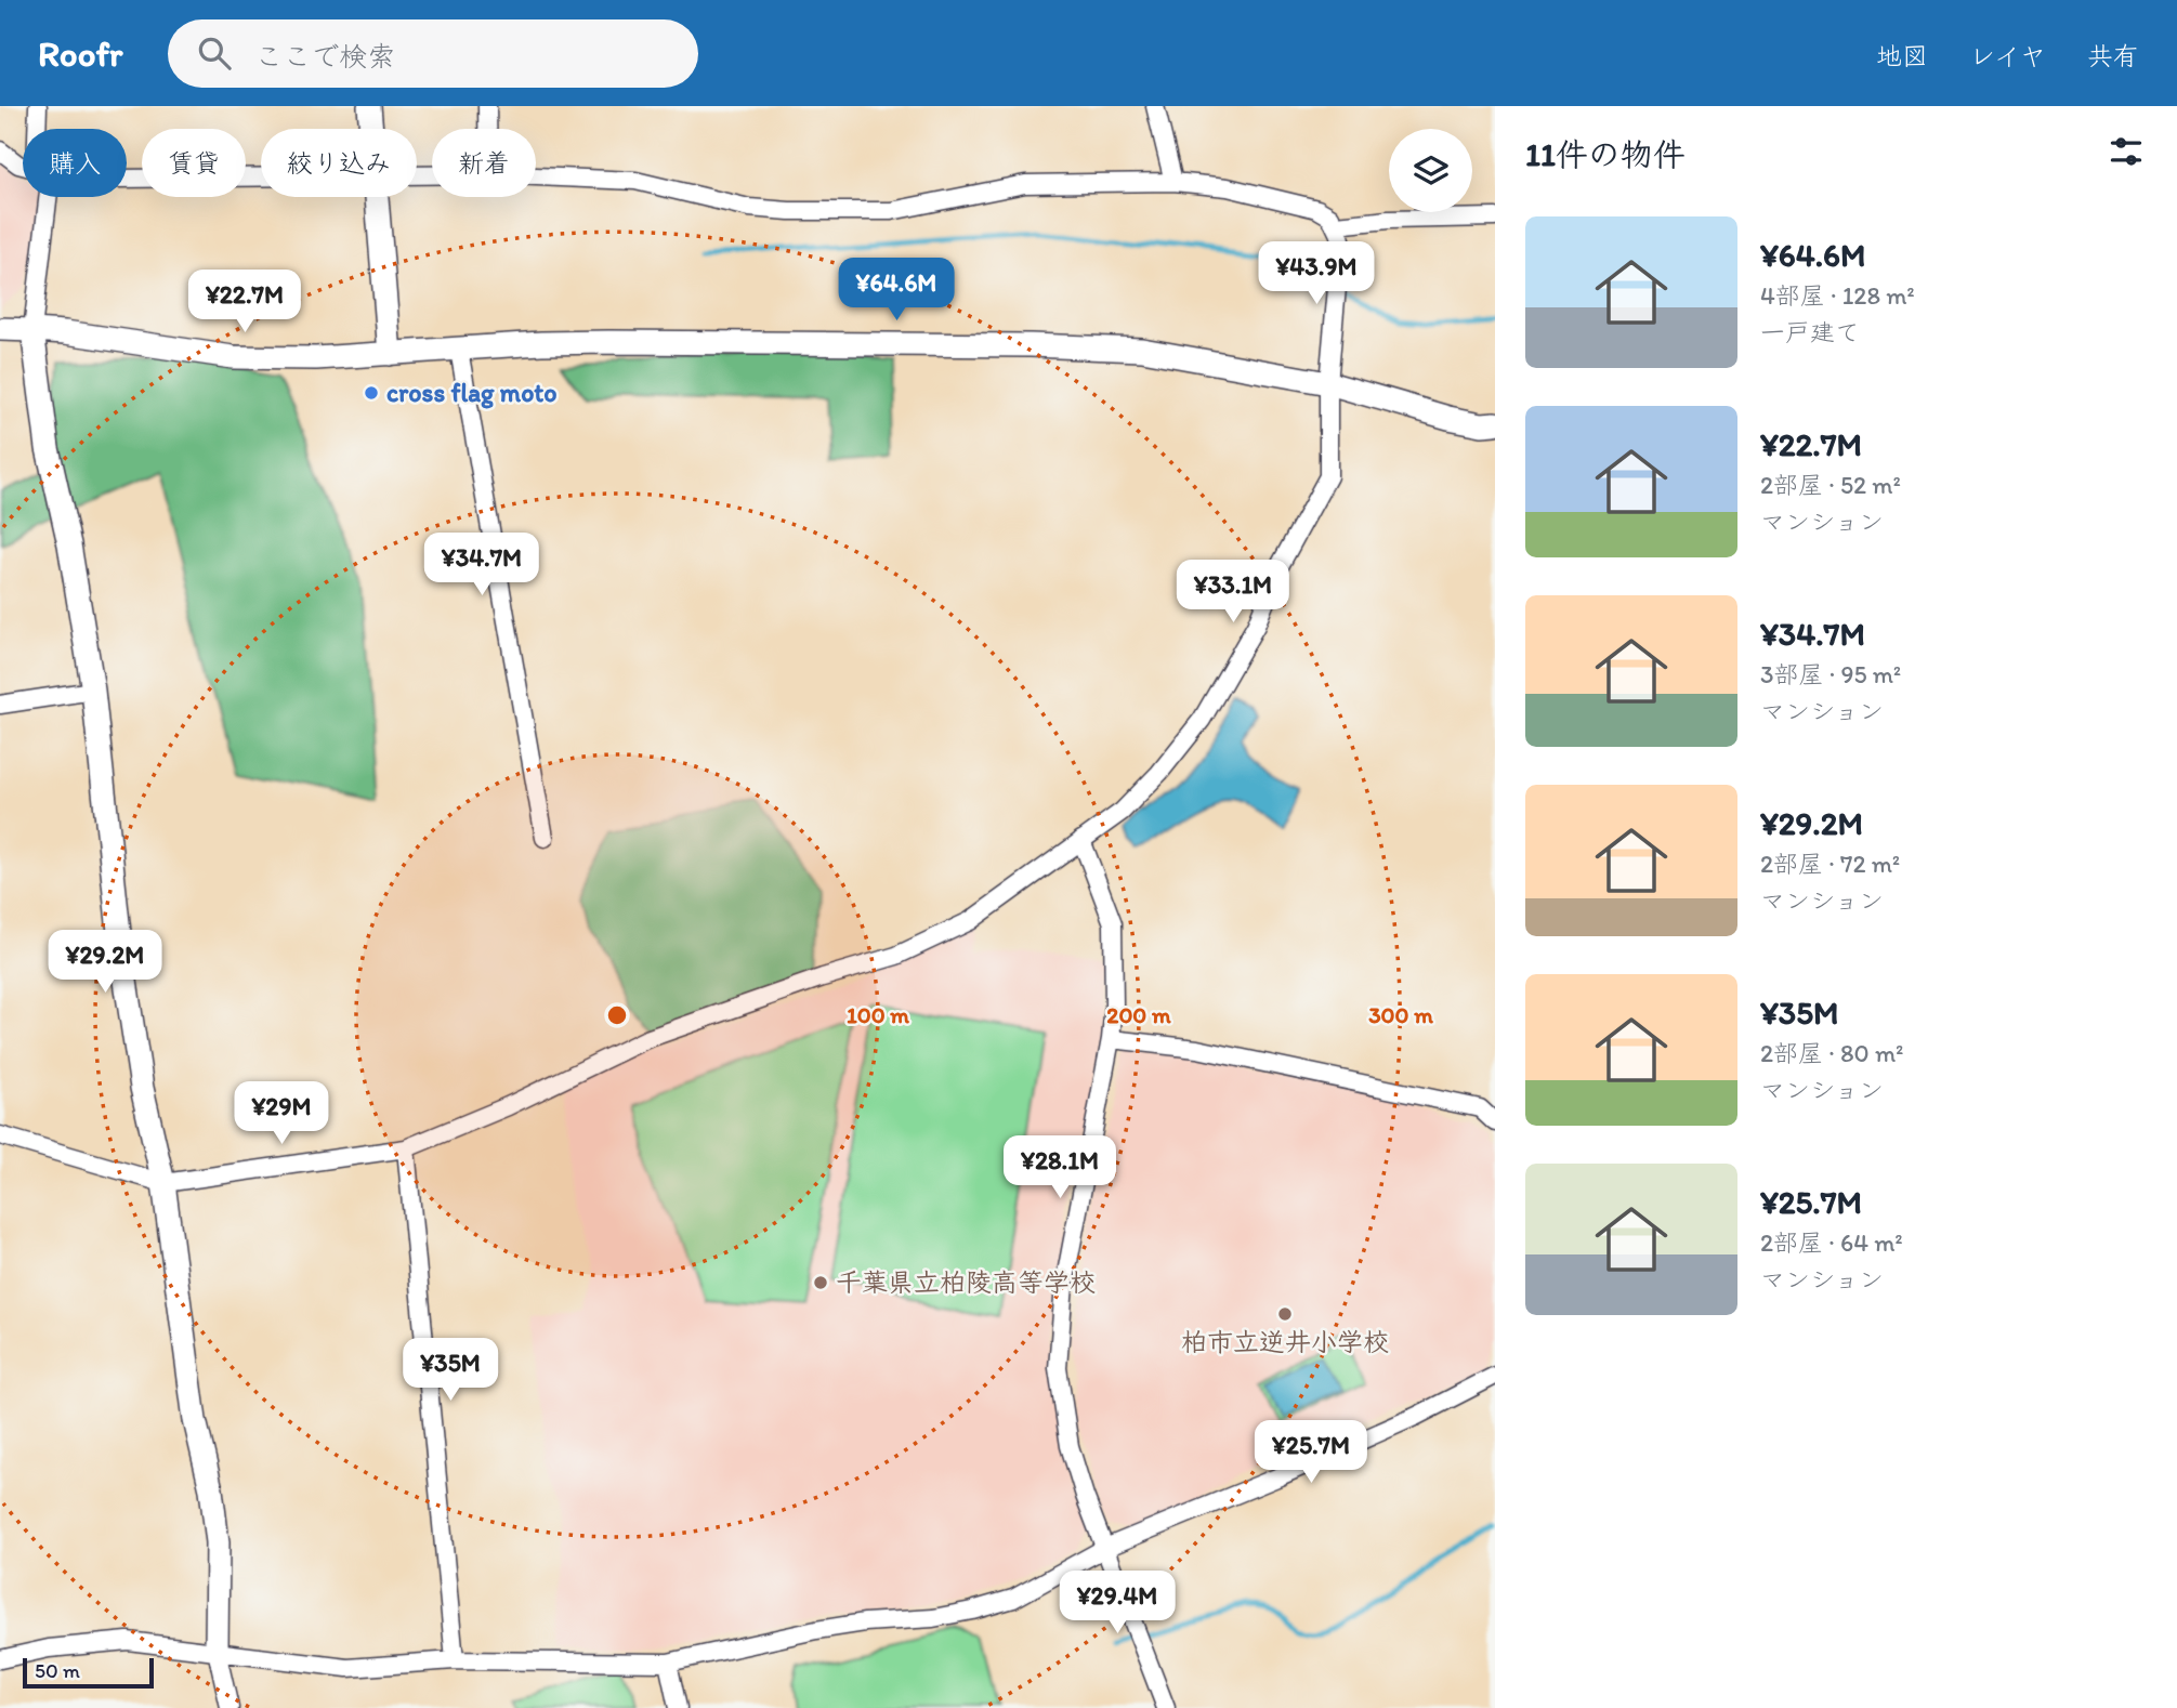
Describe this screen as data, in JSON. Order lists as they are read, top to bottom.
{
  "places": ["cross flag moto", "千葉県立柏陵高等学校", "柏市立逆井小学校"],
  "scale_bar": "50 m",
  "page": {
    "header": "Roofr",
    "search": "ここで検索",
    "nav": ["地図", "レイヤ", "共有"],
    "heading": "11件の物件",
    "chip": [
      "購入",
      "賃貸",
      "絞り込み",
      "新着"
    ],
    "list": [
      {
        "name": "¥64.6M",
        "note": "4部屋 · 128 m² · 一戸建て"
      },
      {
        "name": "¥22.7M",
        "note": "2部屋 · 52 m² · マンション"
      },
      {
        "name": "¥34.7M",
        "note": "3部屋 · 95 m² · マンション"
      },
      {
        "name": "¥29.2M",
        "note": "2部屋 · 72 m² · マンション"
      },
      {
        "name": "¥35M",
        "note": "2部屋 · 80 m² · マンション"
      },
      {
        "name": "¥25.7M",
        "note": "2部屋 · 64 m² · マンション"
      }
    ],
    "price": [
      "¥43.9M",
      "¥64.6M",
      "¥22.7M",
      "¥34.7M",
      "¥33.1M",
      "¥29.2M",
      "¥29M",
      "¥28.1M",
      "¥35M",
      "¥25.7M",
      "¥29.4M"
    ],
    "scale": "50 m"
  },
  "rings": ["100 m", "200 m", "300 m"]
}
